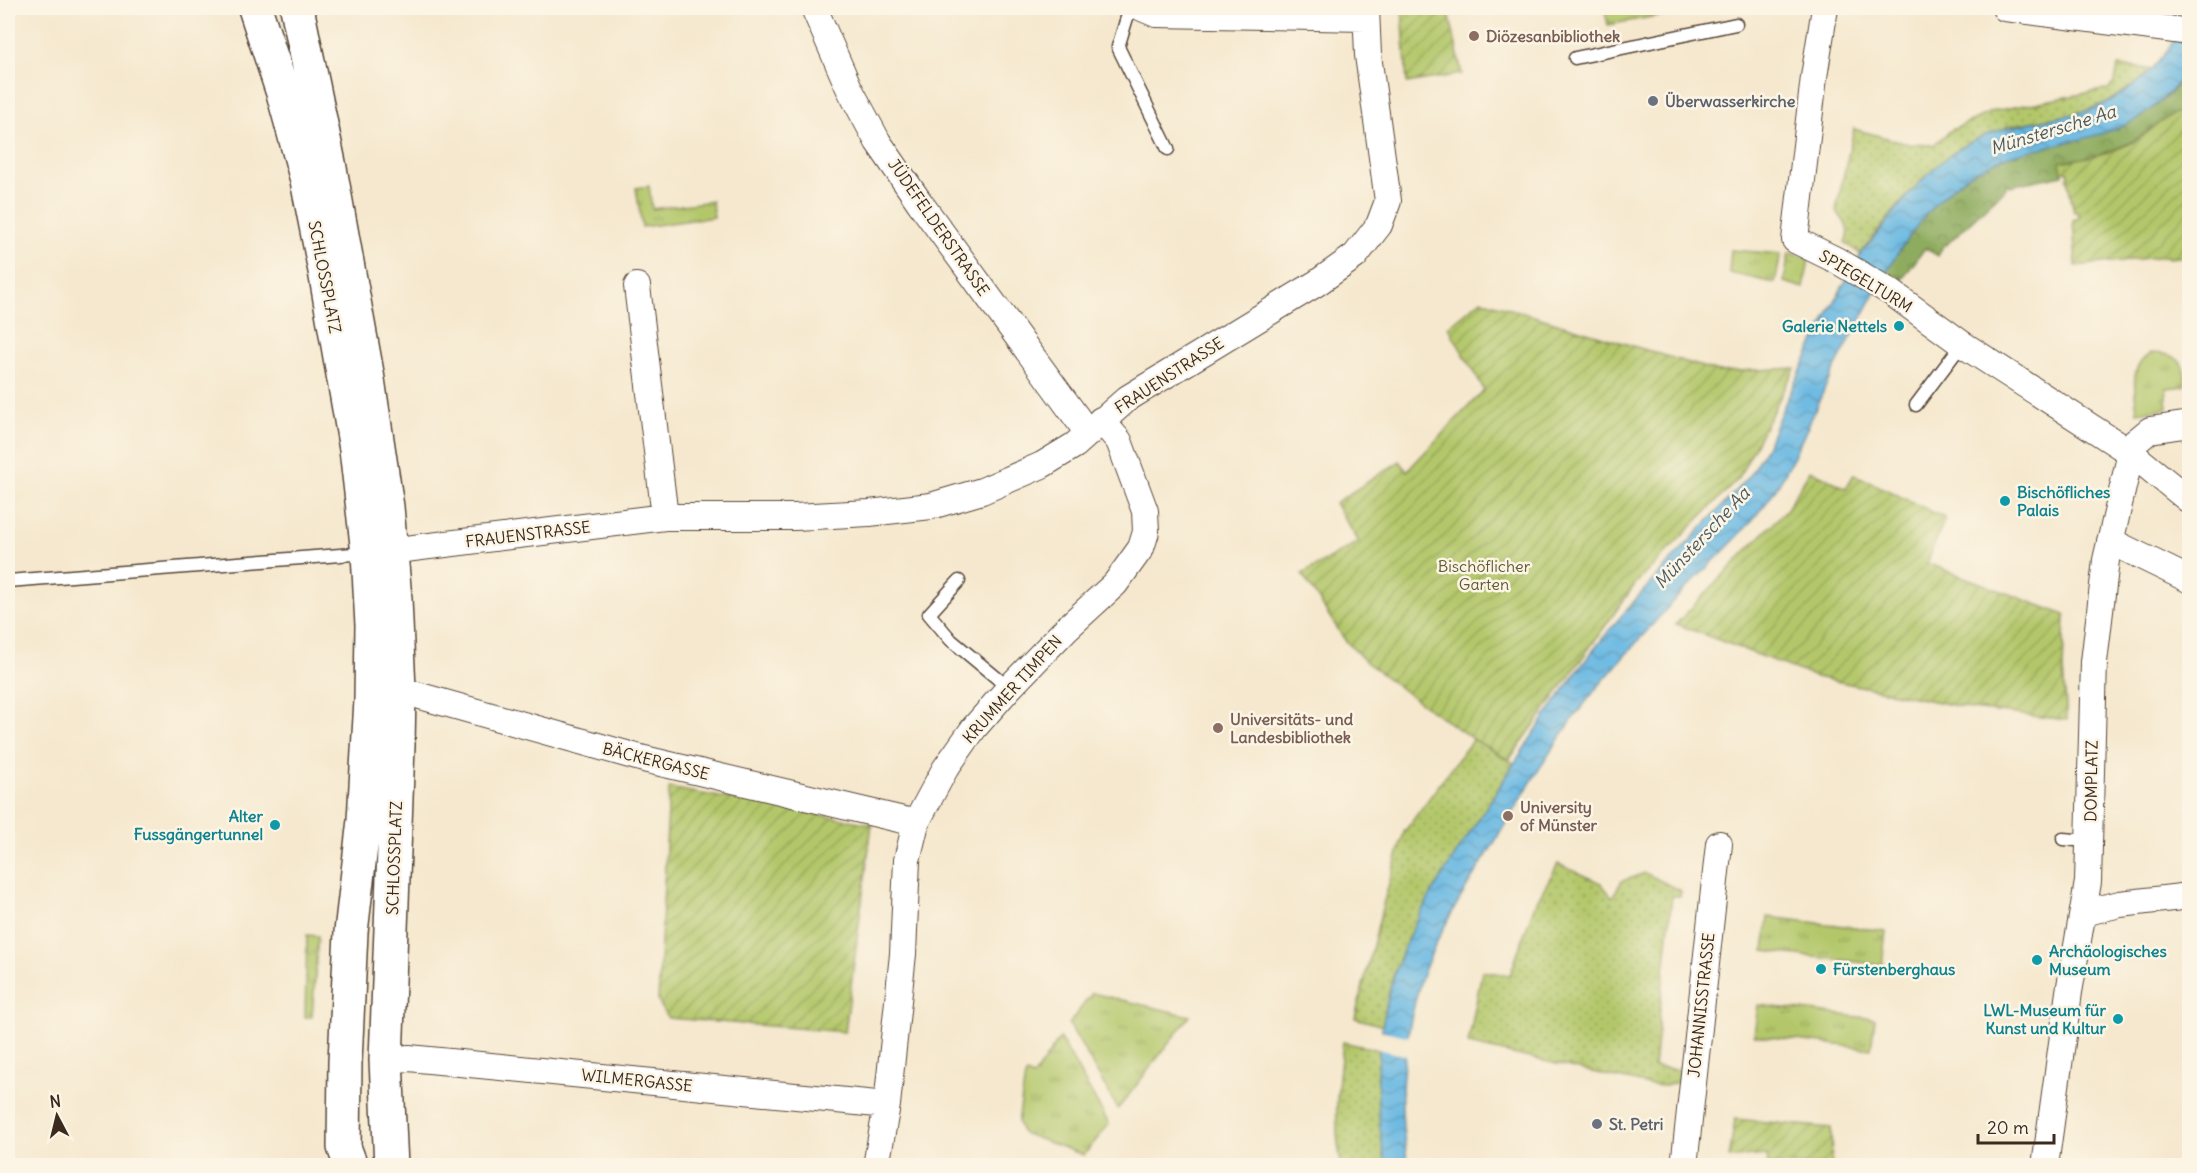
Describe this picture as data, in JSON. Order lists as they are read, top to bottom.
{
  "streets": {
    "main road": ["SCHLOSSPLATZ"],
    "street": [
      "JÜDEFELDERSTRASSE",
      "SPIEGELTURM",
      "FRAUENSTRASSE",
      "KRUMMER TIMPEN",
      "BÄCKERGASSE",
      "DOMPLATZ",
      "JOHANNISSTRASSE",
      "WILMERGASSE"
    ]
  },
  "crossings": [
    ["JÜDEFELDERSTRASSE", "FRAUENSTRASSE"],
    ["JÜDEFELDERSTRASSE", "KRUMMER TIMPEN"],
    ["SCHLOSSPLATZ", "FRAUENSTRASSE"],
    ["SCHLOSSPLATZ", "BÄCKERGASSE"],
    ["SCHLOSSPLATZ", "WILMERGASSE"],
    ["SPIEGELTURM", "DOMPLATZ"],
    ["FRAUENSTRASSE", "KRUMMER TIMPEN"],
    ["KRUMMER TIMPEN", "BÄCKERGASSE"],
    ["KRUMMER TIMPEN", "WILMERGASSE"]
  ],
  "water": ["Münstersche Aa"],
  "parks": ["Bischöflicher Garten"],
  "places": [
    "Diözesanbibliothek",
    "Überwasserkirche",
    "Galerie Nettels",
    "Bischöfliches Palais",
    "Universitäts- und Landesbibliothek",
    "University of Münster",
    "Alter Fussgängertunnel",
    "Archäologisches Museum",
    "Fürstenberghaus",
    "LWL-Museum für Kunst und Kultur",
    "St. Petri"
  ],
  "scale_bar": "20 m",
  "north": "top"
}
